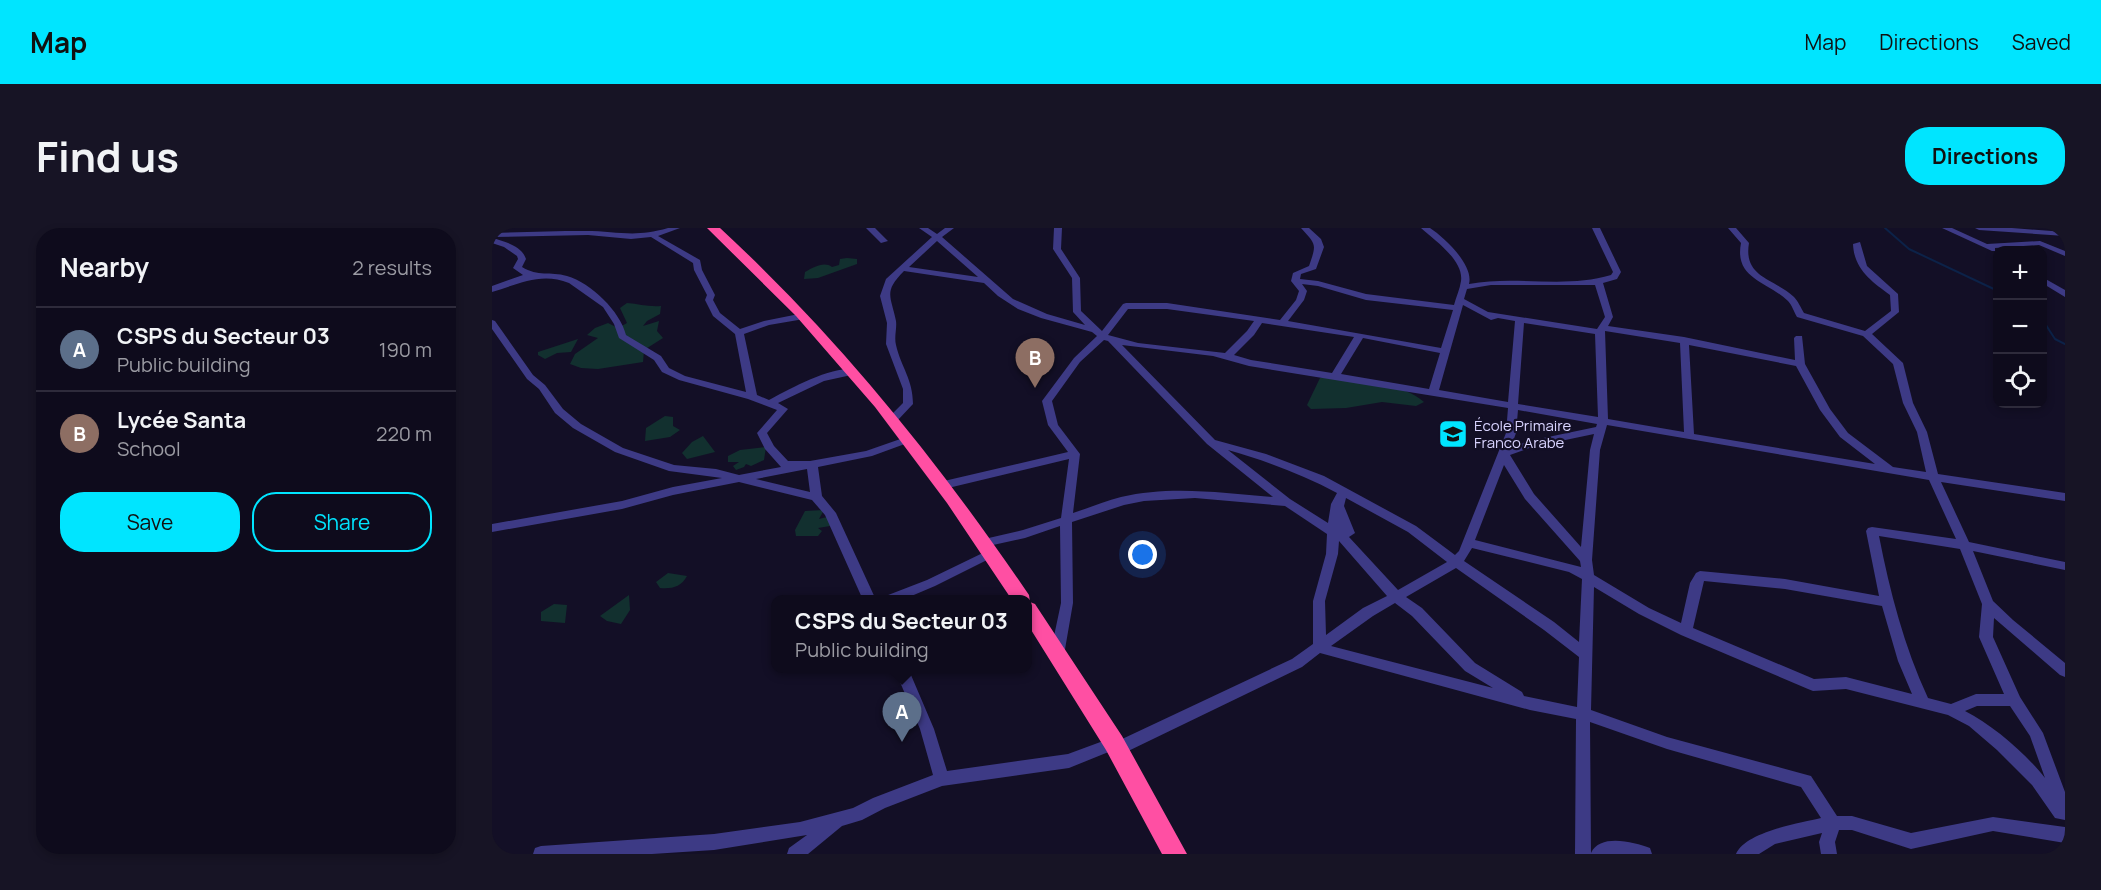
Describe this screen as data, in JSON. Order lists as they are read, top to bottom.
{
  "places": {
    "school or university": ["École Primaire Franco Arabe"]
  },
  "page": {
    "header": "Map",
    "nav": ["Map", "Directions", "Saved"],
    "title": "Find us",
    "buttons": [
      "Directions",
      ["Save", "Share"]
    ],
    "heading": ["Nearby", "2 results"],
    "map_buttons": ["+", "−"],
    "list": [
      {
        "mark": "A",
        "name": "CSPS du Secteur 03",
        "note": "Public building",
        "value": "190 m"
      },
      {
        "mark": "B",
        "name": "Lycée Santa",
        "note": "School",
        "value": "220 m"
      }
    ],
    "pins": ["B", "A"],
    "popup": ["CSPS du Secteur 03", "Public building"]
  }
}
